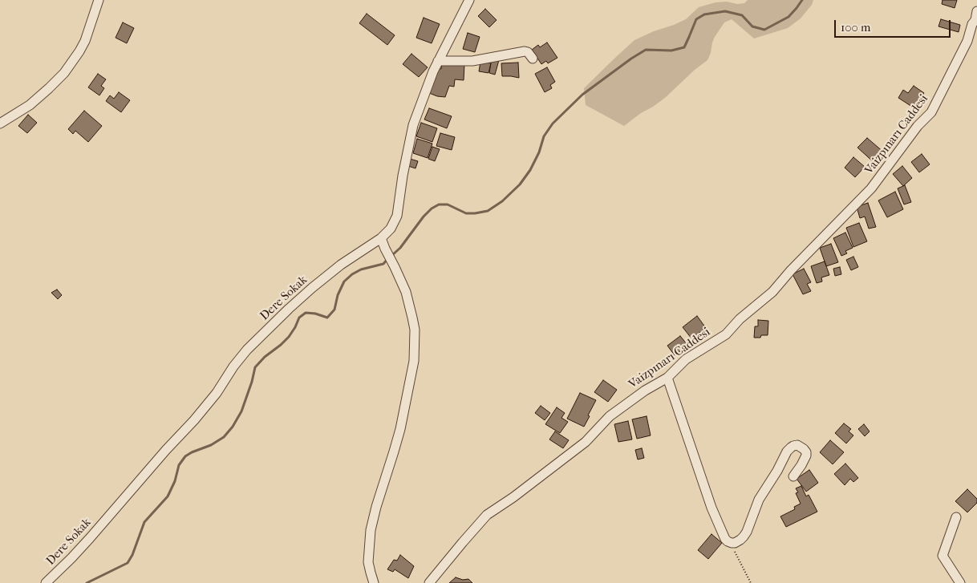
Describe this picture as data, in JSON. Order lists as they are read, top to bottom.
{
  "streets": {
    "street": ["Vaizpınarı Caddesi", "Dere Sokak"]
  },
  "scale_bar": "100 m"
}
